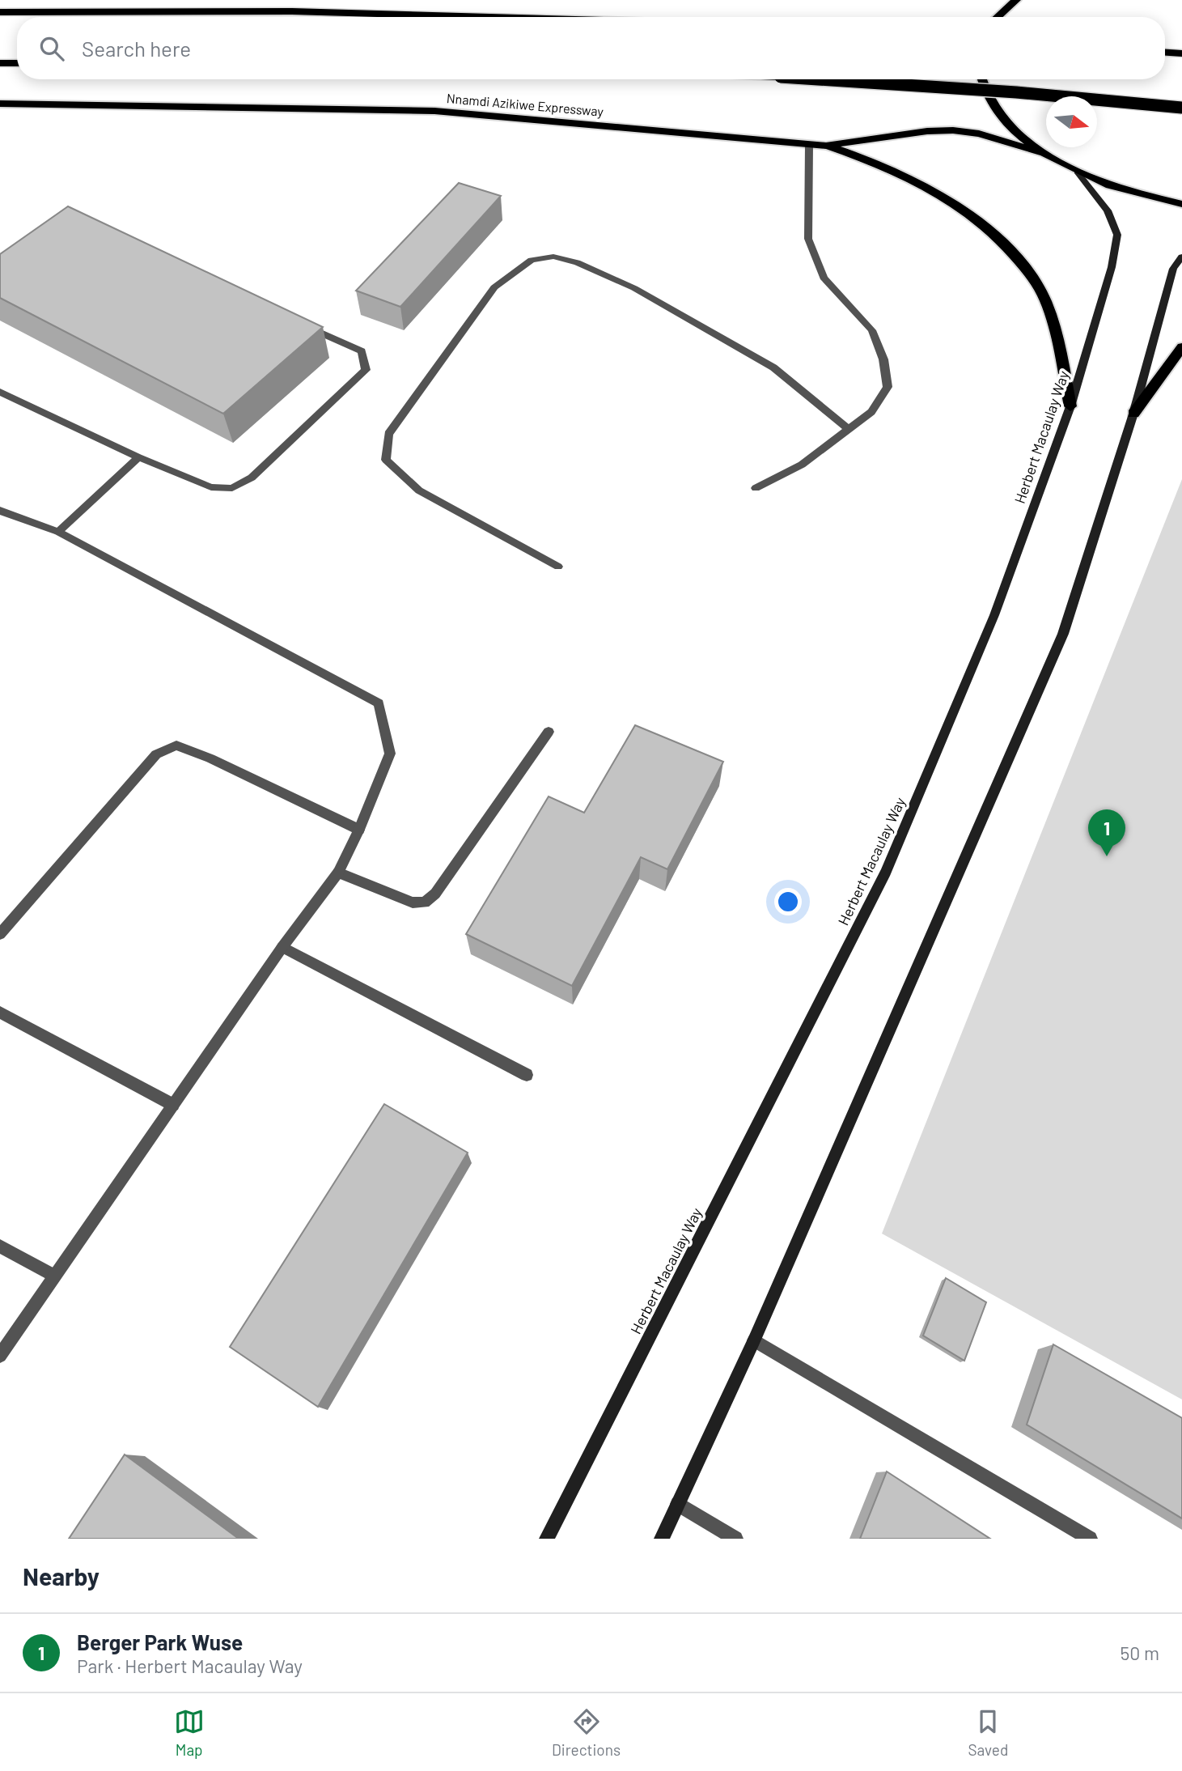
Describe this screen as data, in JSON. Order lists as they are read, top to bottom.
{
  "streets": {
    "highway": ["Nnamdi Azikiwe Expressway"],
    "main road": ["Herbert Macaulay Way"]
  },
  "north": "right",
  "page": {
    "search": "Search here",
    "pins": "1",
    "heading": "Nearby",
    "list": [
      {
        "mark": "1",
        "name": "Berger Park Wuse",
        "note": "Park · Herbert Macaulay Way",
        "value": "50 m"
      }
    ],
    "nav": ["Map", "Directions", "Saved"]
  }
}
